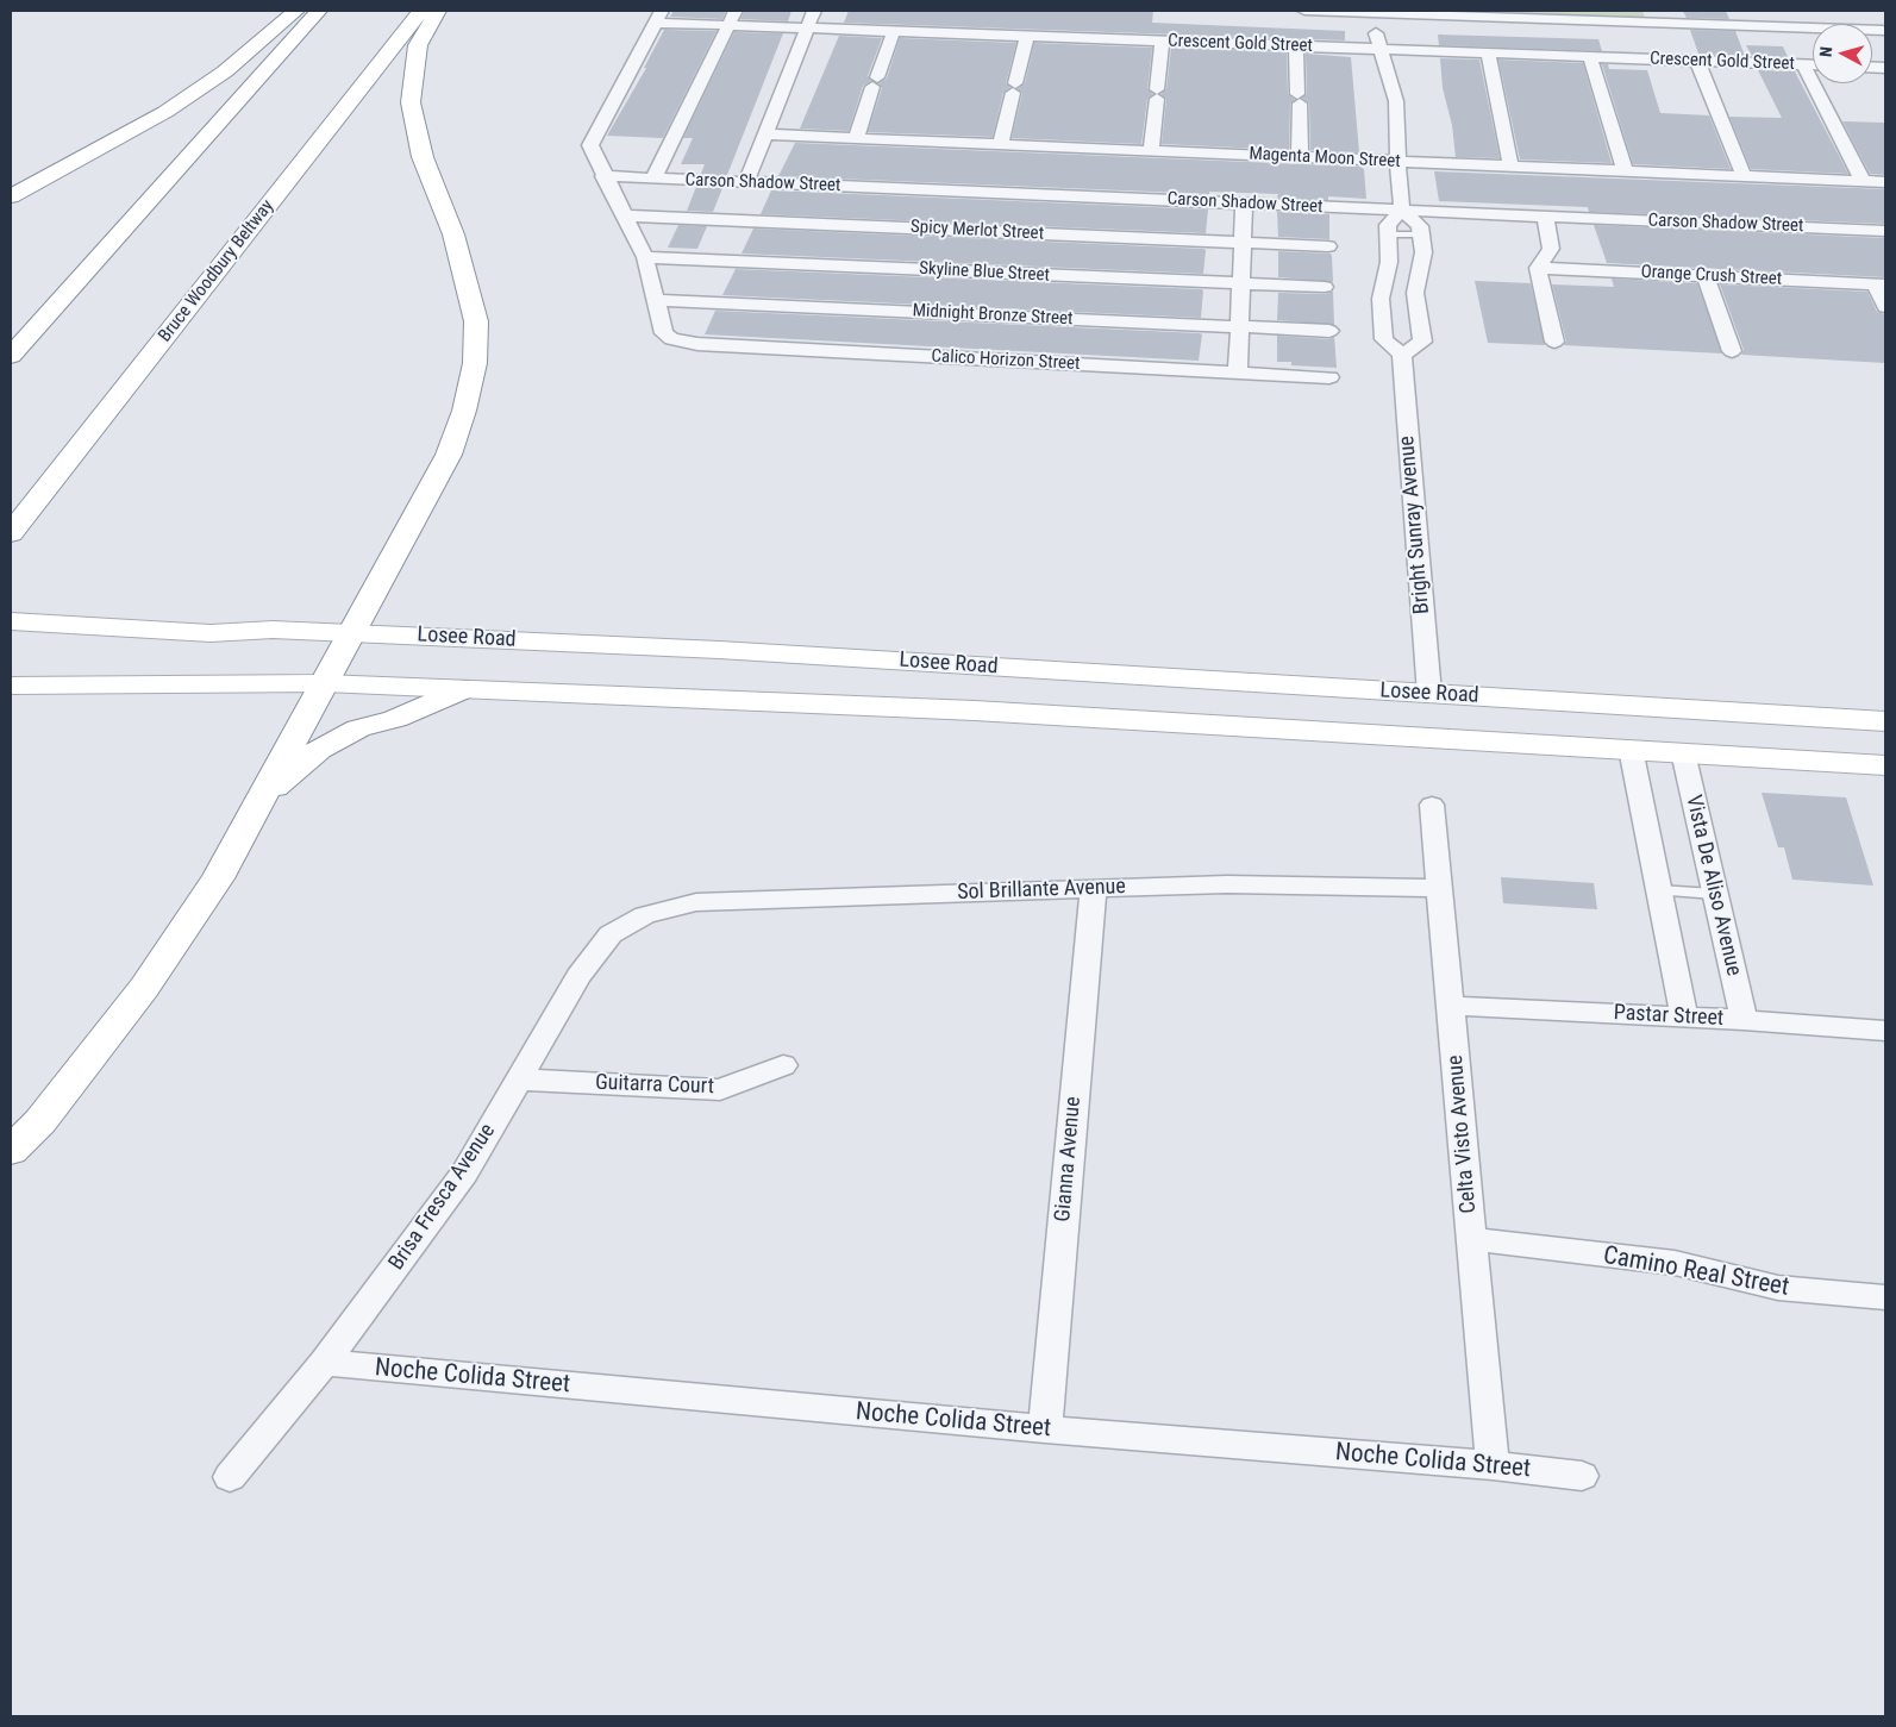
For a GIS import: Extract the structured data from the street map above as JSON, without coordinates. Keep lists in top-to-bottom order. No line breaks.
{"streets":{"main road":["Bruce Woodbury Beltway","Losee Road"],"street":["Crescent Gold Street","Magenta Moon Street","Carson Shadow Street","Spicy Merlot Street","Skyline Blue Street","Orange Crush Street","Midnight Bronze Street","Calico Horizon Street","Bright Sunray Avenue","Vista De Aliso Avenue","Sol Brillante Avenue","Pastar Street","Guitarra Court","Celta Visto Avenue","Gianna Avenue","Brisa Fresca Avenue","Camino Real Street","Noche Colida Street"]},"crossings":[["Midnight Bronze Street","Calico Horizon Street"],["Bright Sunray Avenue","Losee Road"],["Losee Road","Vista De Aliso Avenue"],["Vista De Aliso Avenue","Pastar Street"],["Sol Brillante Avenue","Celta Visto Avenue"],["Sol Brillante Avenue","Gianna Avenue"],["Sol Brillante Avenue","Brisa Fresca Avenue"],["Pastar Street","Celta Visto Avenue"],["Guitarra Court","Brisa Fresca Avenue"],["Celta Visto Avenue","Camino Real Street"],["Celta Visto Avenue","Noche Colida Street"],["Gianna Avenue","Noche Colida Street"],["Brisa Fresca Avenue","Noche Colida Street"]],"north":"left"}
